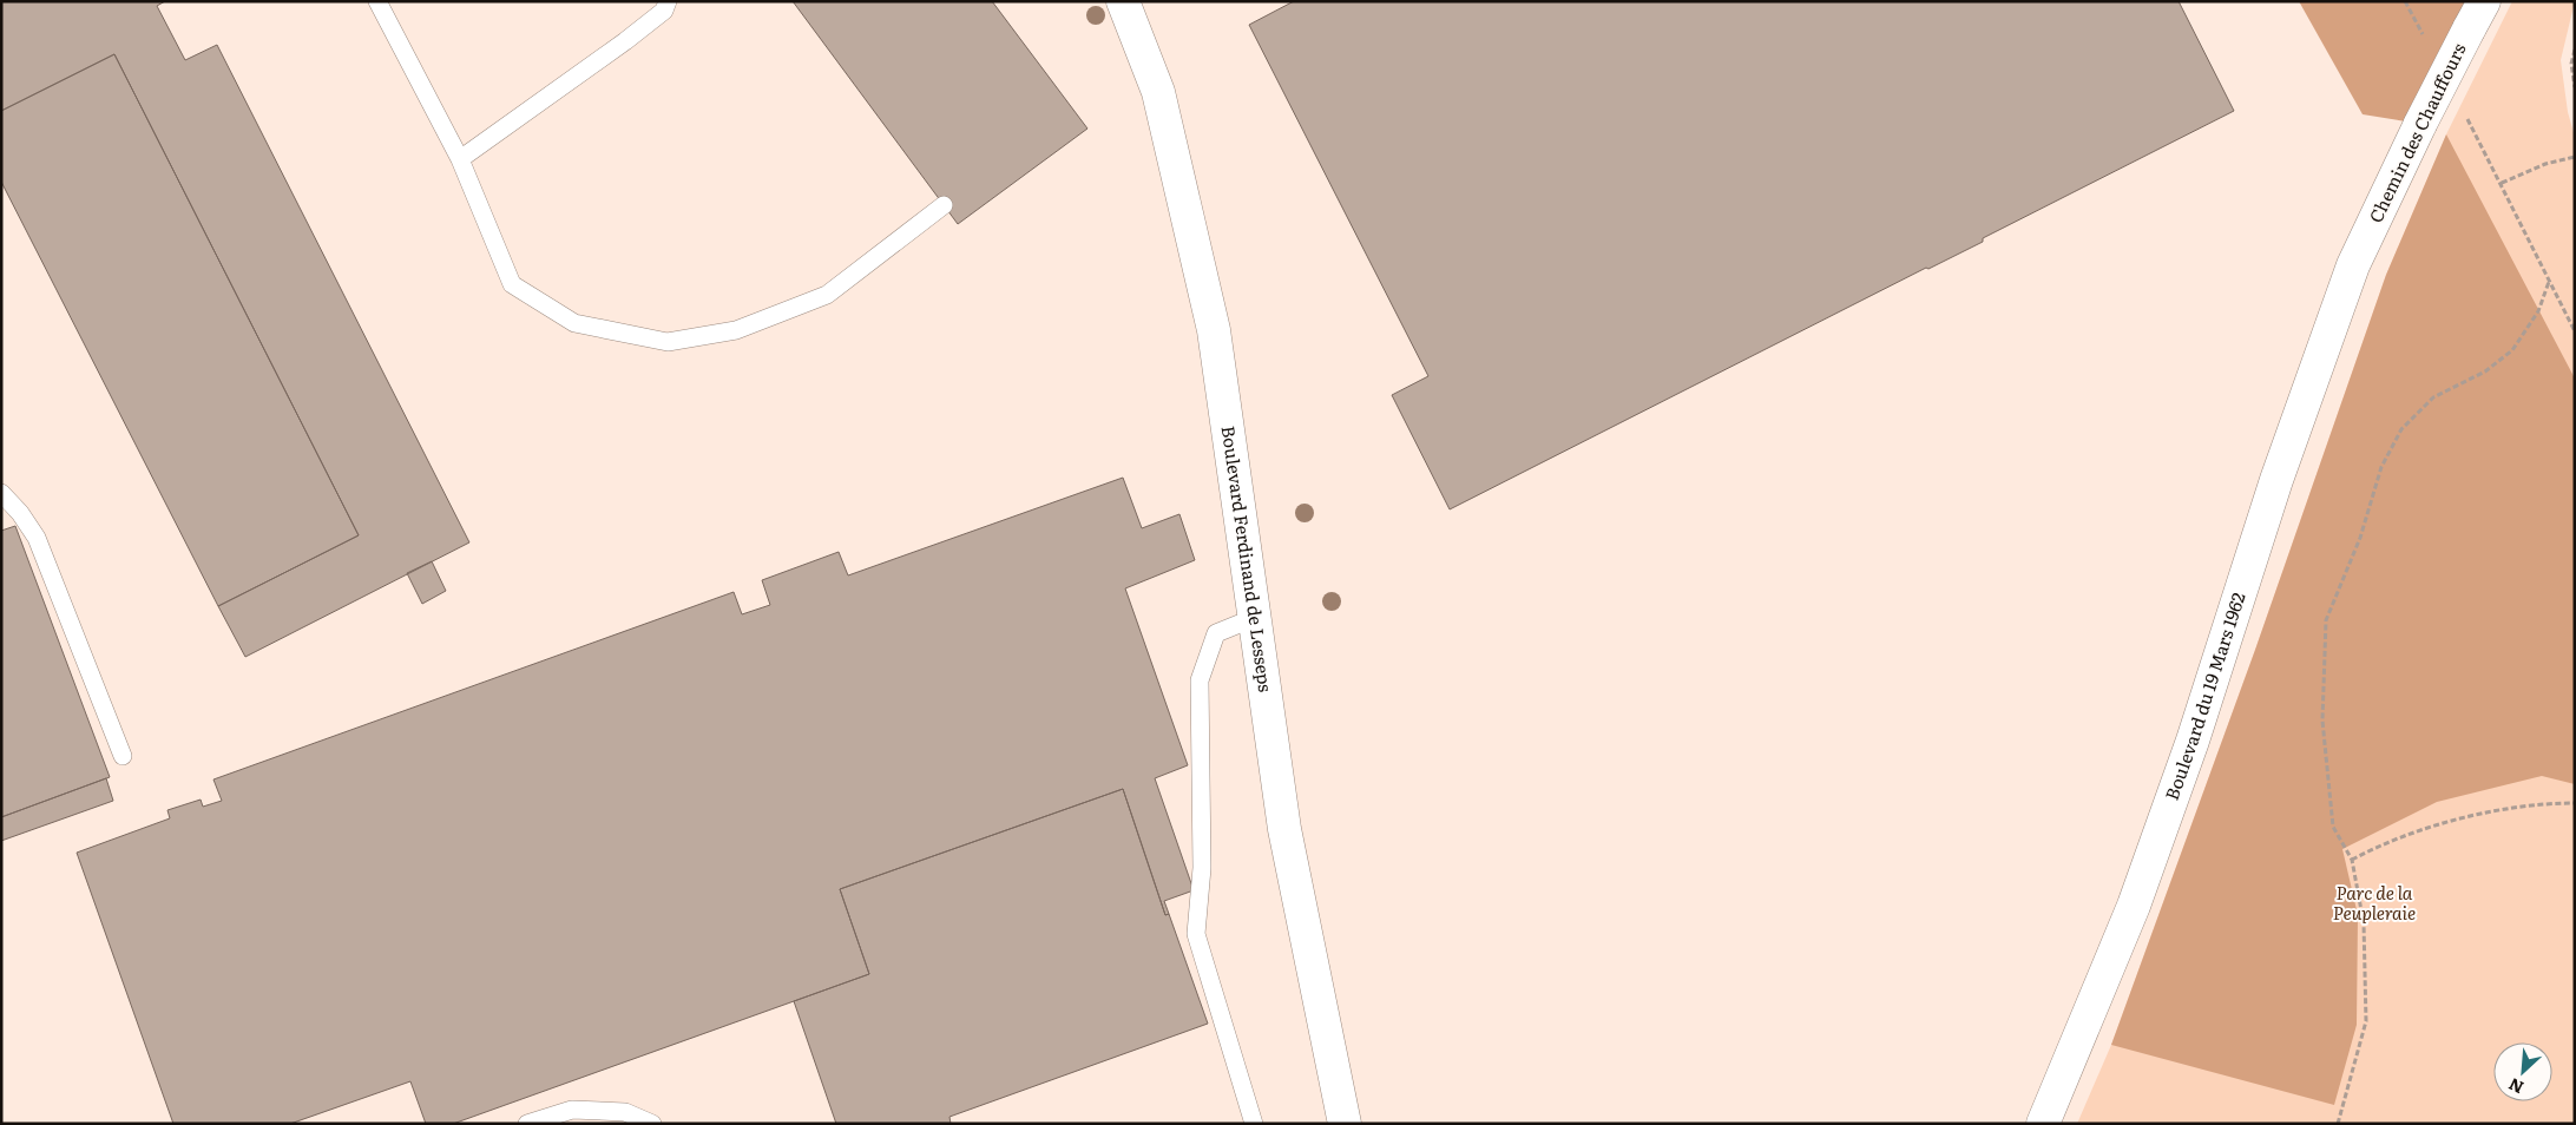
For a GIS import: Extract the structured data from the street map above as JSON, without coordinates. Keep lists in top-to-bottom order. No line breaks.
{"streets":{"street":["Chemin des Chauffours","Boulevard Ferdinand de Lesseps","Boulevard du 19 Mars 1962"]},"crossings":[["Chemin des Chauffours","Boulevard du 19 Mars 1962"]],"parks":["Parc de la Peupleraie"],"north":"bottom left"}
